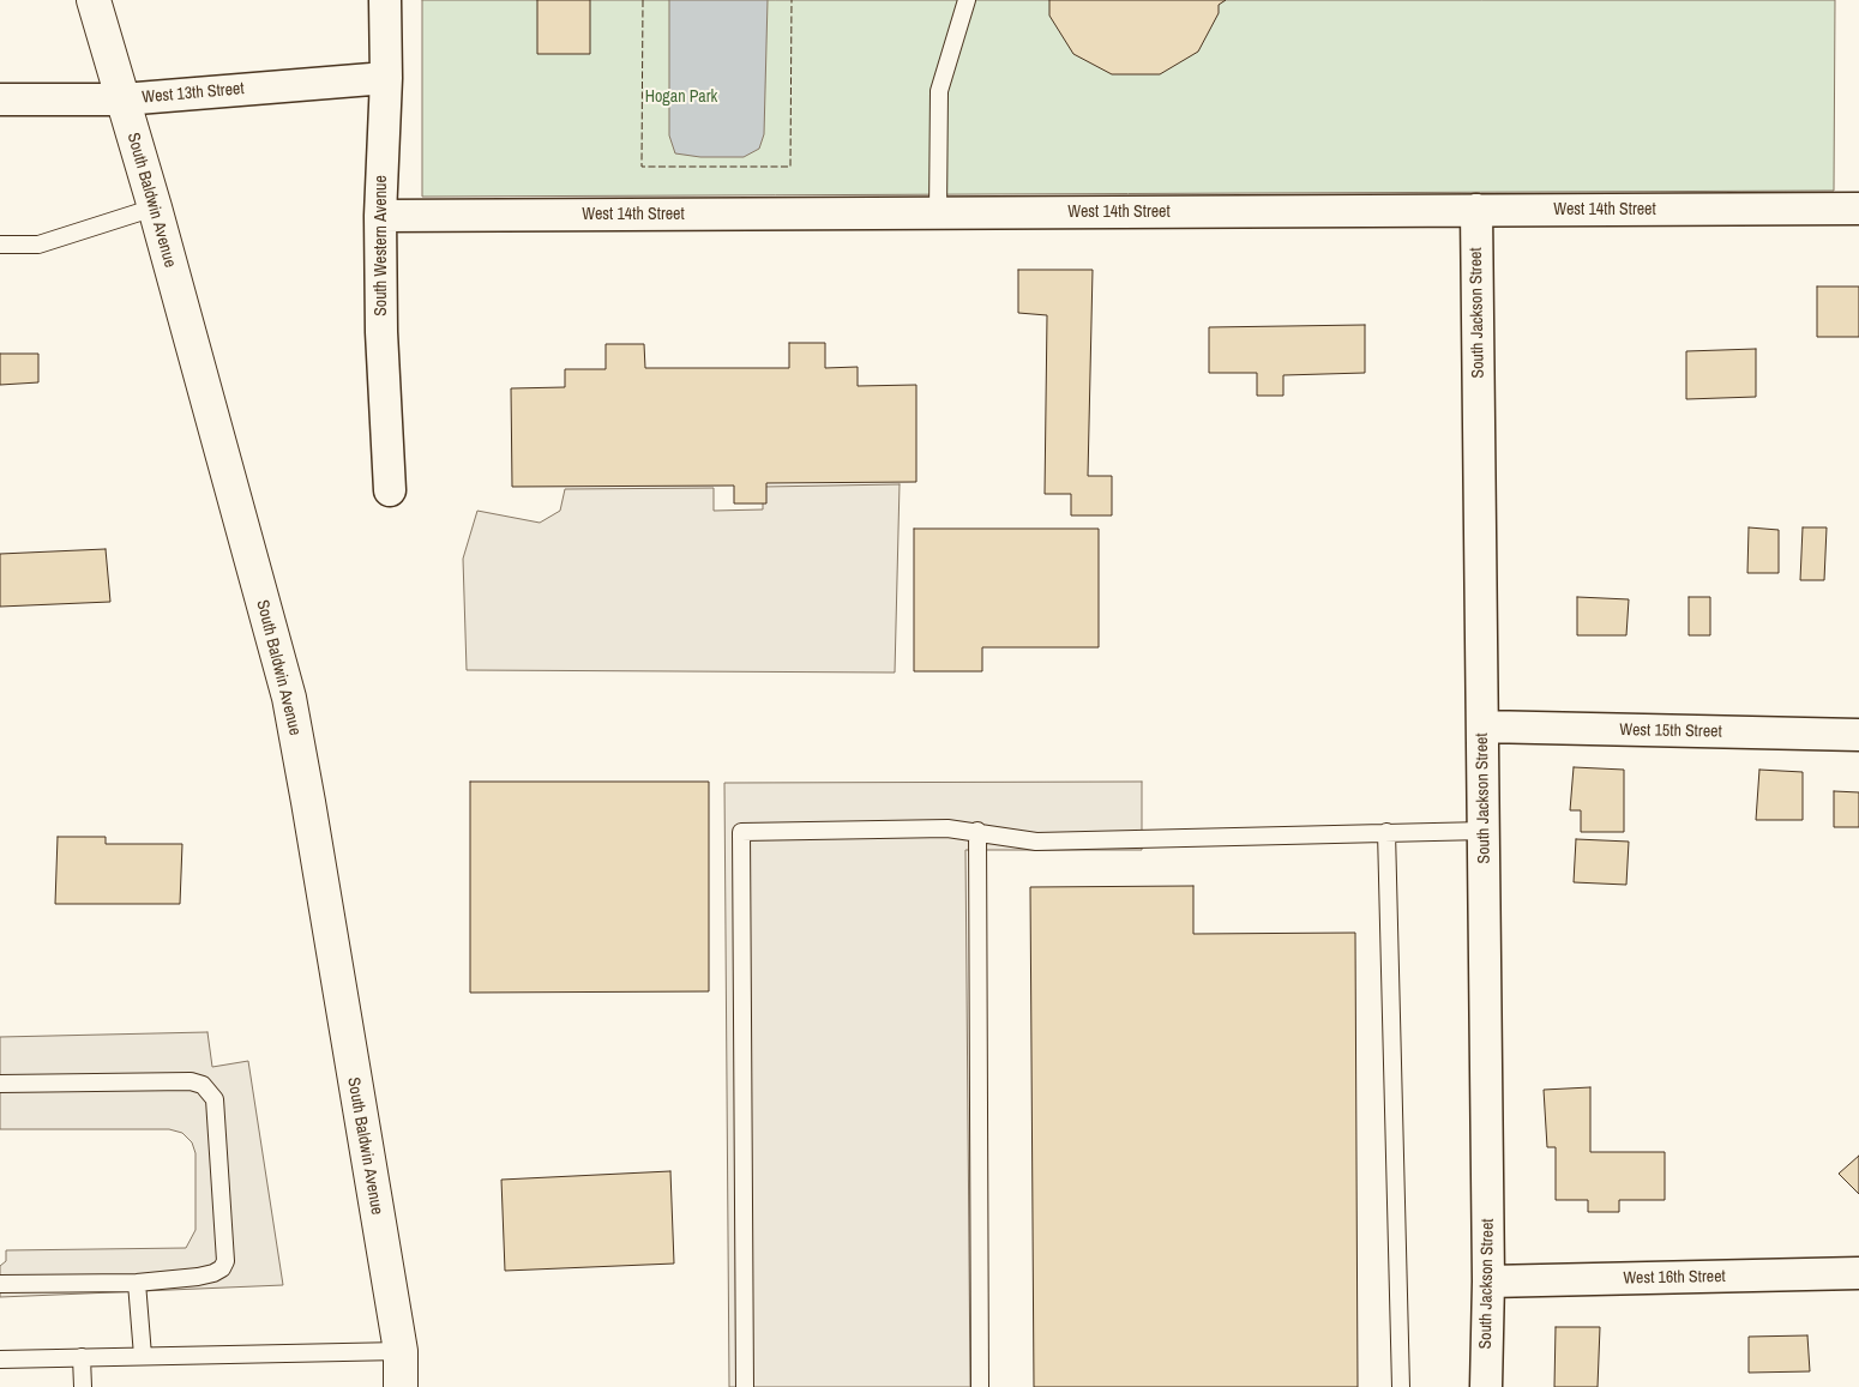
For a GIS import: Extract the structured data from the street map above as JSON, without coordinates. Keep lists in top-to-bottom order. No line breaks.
{"streets":{"highway":["South Baldwin Avenue"],"street":["West 13th Street","West 14th Street","South Western Avenue","South Jackson Street","West 15th Street","West 16th Street"]},"crossings":[["West 13th Street","South Baldwin Avenue"],["West 13th Street","South Western Avenue"],["West 14th Street","South Western Avenue"],["West 14th Street","South Jackson Street"],["South Jackson Street","West 15th Street"],["South Jackson Street","West 16th Street"]],"parks":["Hogan Park"]}
